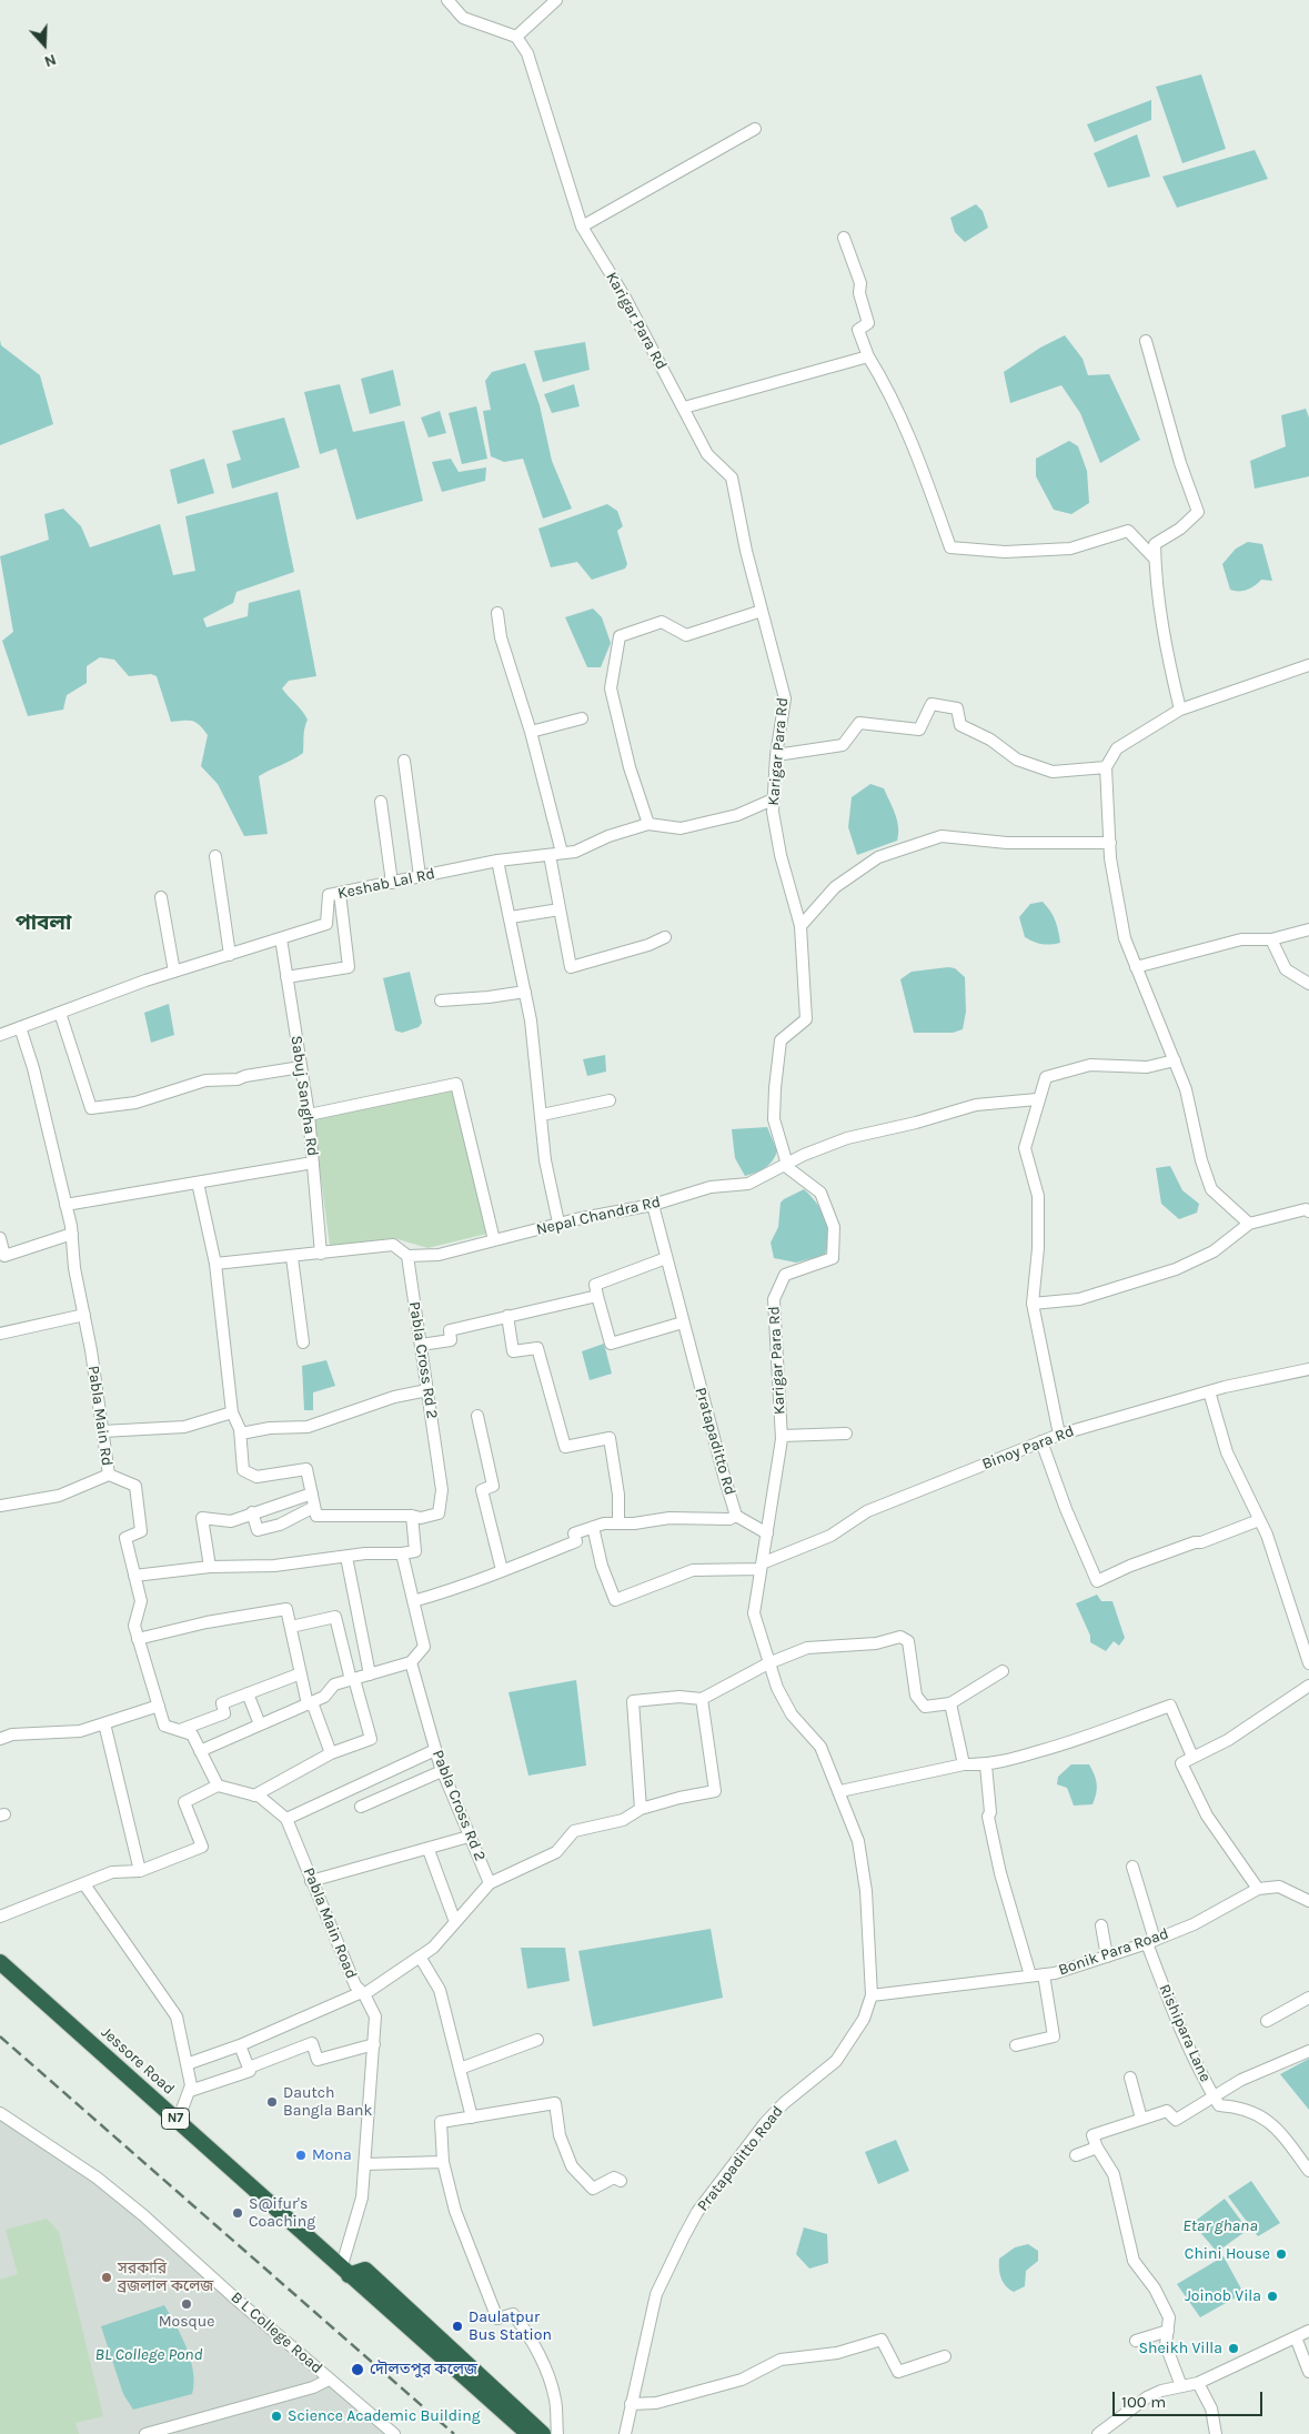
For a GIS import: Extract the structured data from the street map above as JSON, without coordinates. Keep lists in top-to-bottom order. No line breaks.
{"streets":{"highway":["Jessore Road","N7"],"street":["Karigar Para Rd","Keshab Lal Rd","Sabuj Sangha Rd","Nepal Chandra Rd","Pabla Cross Rd 2","Pabla Main Rd","Pratapaditto Rd","Binoy Para Rd","Pabla Main Road","Bonik Para Road","Rishipara Lane","Pratapaditto Road","B L College Road"]},"crossings":[["Karigar Para Rd","Keshab Lal Rd"],["Karigar Para Rd","Nepal Chandra Rd"],["Karigar Para Rd","Pratapaditto Rd"],["Keshab Lal Rd","Sabuj Sangha Rd"],["Keshab Lal Rd","Pabla Main Rd"],["Nepal Chandra Rd","Pabla Cross Rd 2"],["Nepal Chandra Rd","Pratapaditto Rd"],["Pabla Main Rd","Pabla Main Road"],["Pabla Main Road","Jessore Road"],["Bonik Para Road","Rishipara Lane"],["Bonik Para Road","Pratapaditto Road"]],"districts":["পাবলা"],"water":["Etar ghana","BL College Pond"],"places":["Dautch Bangla Bank","Mona","S@ifur's Coaching","Chini House","সরকারি ব্রজলাল কলেজ","Joinob Vila","Mosque","Daulatpur Bus Station","Sheikh Villa","দৌলতপুর কলেজ","Science Academic Building"],"scale_bar":"100 m","north":"bottom"}
